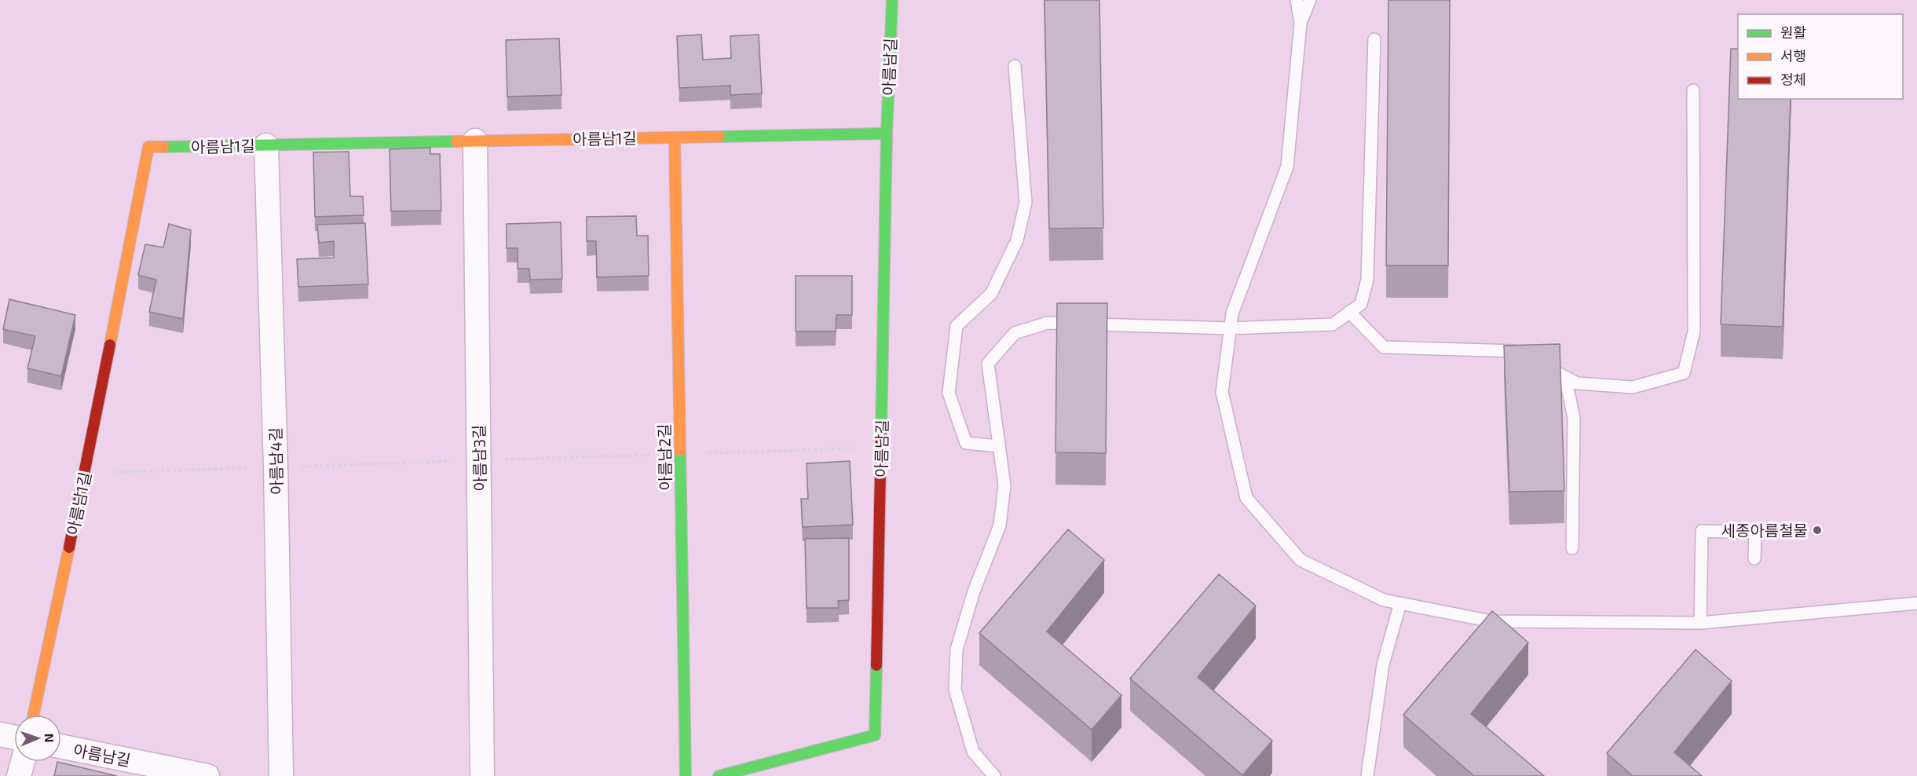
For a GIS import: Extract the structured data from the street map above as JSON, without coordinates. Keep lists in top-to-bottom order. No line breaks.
{"streets":{"street":["아름남길","아름남1길","아름남2길","아름남3길","아름남4길"]},"crossings":[["아름남길","아름남1길"],["아름남1길","아름남2길"],["아름남1길","아름남3길"],["아름남1길","아름남4길"]],"places":["세종아름철물"],"legend":["원활","서행","정체"],"north":"right"}
